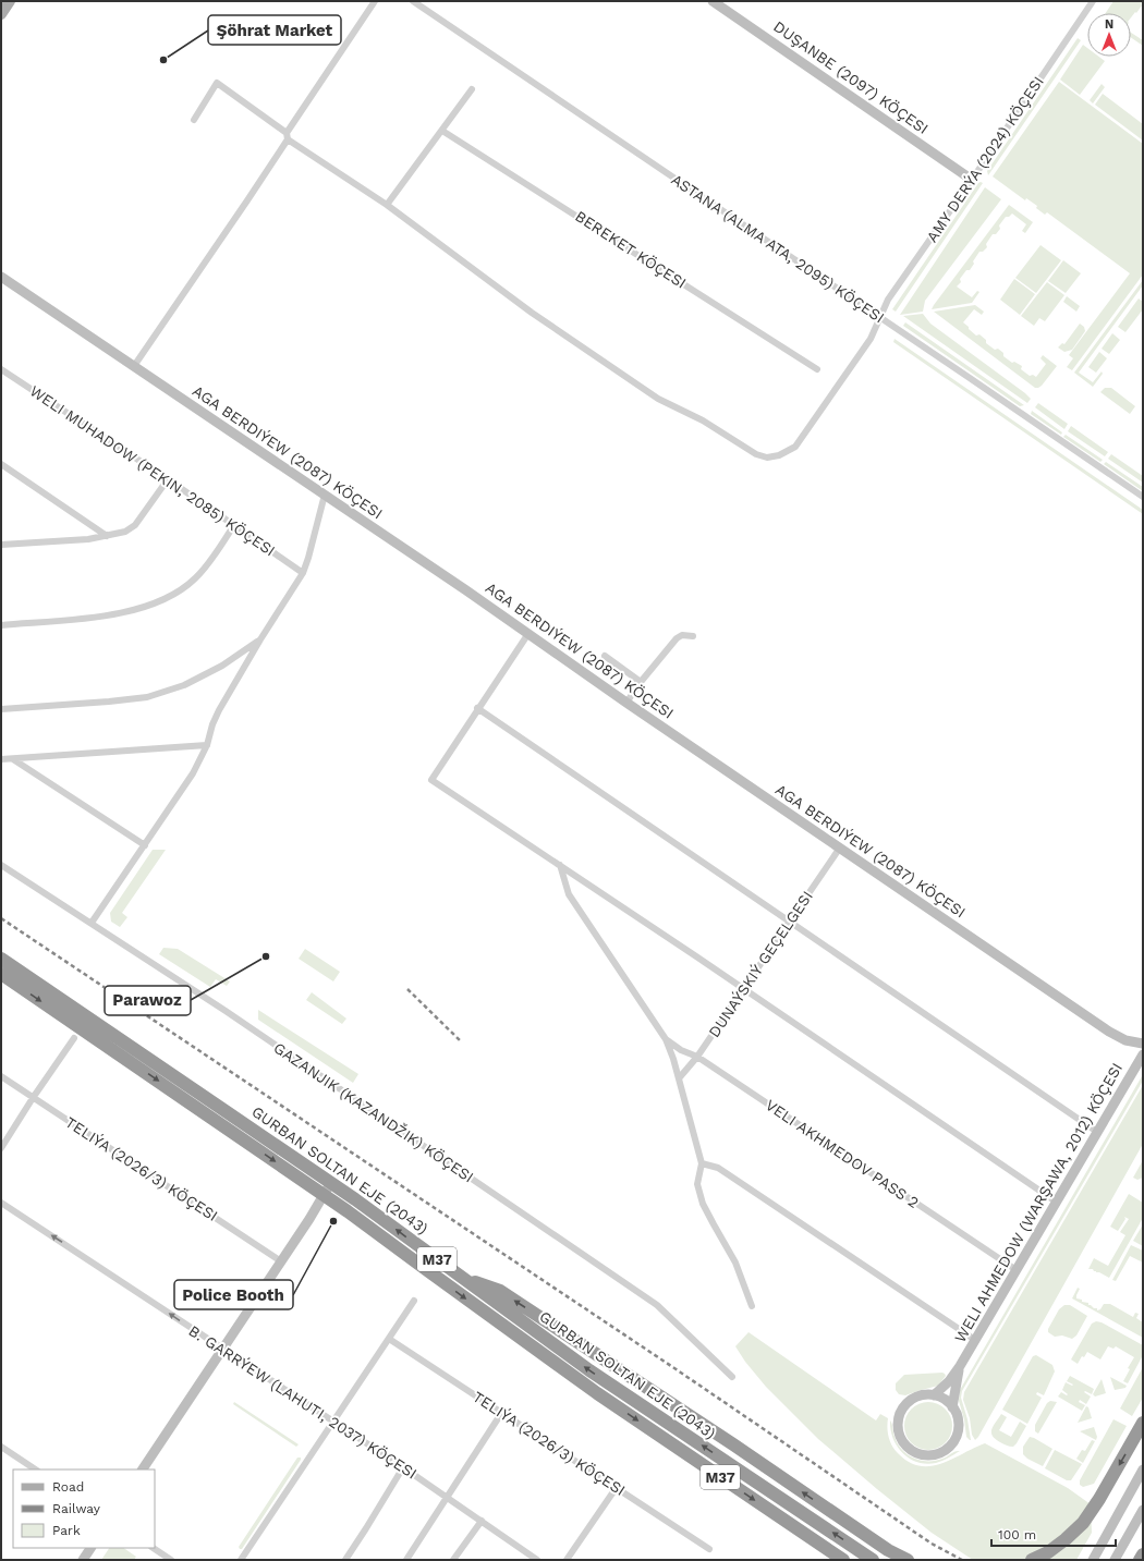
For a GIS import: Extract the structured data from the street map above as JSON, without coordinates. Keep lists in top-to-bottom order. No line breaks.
{"streets":{"highway":["GURBAN SOLTAN EJE (2043)","M37"],"street":["DUŞANBE (2097) KÖÇESI","AMY DERÝA (2024) KÖÇESI","ASTANA (ALMA ATA, 2095) KÖÇESI","BEREKET KÖÇESI","AGA BERDIÝEW (2087) KÖÇESI","WELI MUHADOW (PEKIN, 2085) KÖÇESI","DUNAÝSKIÝ GEÇELGESI","GAZANJIK (KAZANDŽIK) KÖÇESI","VELI AKHMEDOV PASS 2","TELIÝA (2026/3) KÖÇESI","WELI AHMEDOW (WARŞAWA, 2012) KÖÇESI","B. GARRÝEW (LAHUTI, 2037) KÖÇESI"]},"crossings":[["DUŞANBE (2097) KÖÇESI","AMY DERÝA (2024) KÖÇESI"],["AMY DERÝA (2024) KÖÇESI","ASTANA (ALMA ATA, 2095) KÖÇESI"],["AGA BERDIÝEW (2087) KÖÇESI","DUNAÝSKIÝ GEÇELGESI"],["DUNAÝSKIÝ GEÇELGESI","VELI AKHMEDOV PASS 2"],["VELI AKHMEDOV PASS 2","WELI AHMEDOW (WARŞAWA, 2012) KÖÇESI"]],"one_way":["B. GARRÝEW (LAHUTI, 2037) KÖÇESI"],"places":["Şöhrat Market","Parawoz","Police Booth"],"legend":["Road","Railway","Park"],"scale_bar":"100 m","north":"top"}
